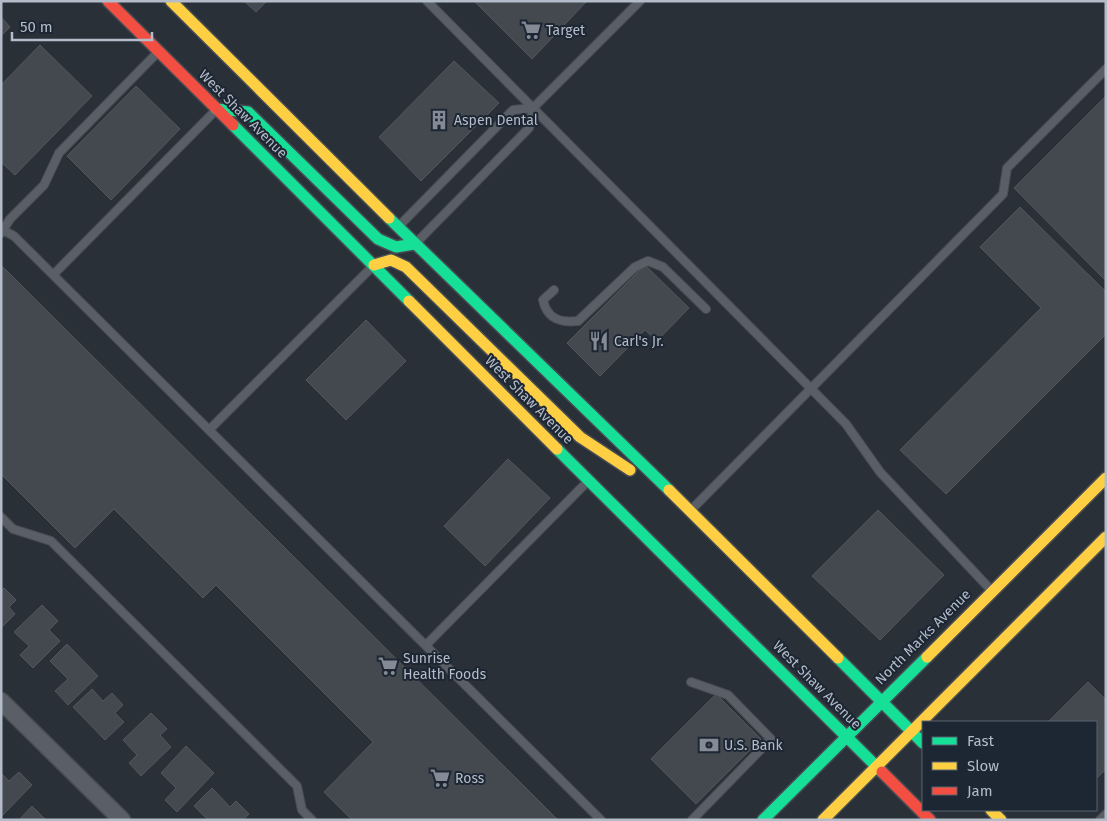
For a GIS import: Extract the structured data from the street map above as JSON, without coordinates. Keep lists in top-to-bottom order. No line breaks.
{"streets":{"main road":["West Shaw Avenue","North Marks Avenue"]},"crossings":[["West Shaw Avenue","North Marks Avenue"]],"places":{"supermarket":["Target","Sunrise Health Foods","Ross"],"building":["Aspen Dental"],"restaurant":["Carl's Jr."],"bank":["U.S. Bank"]},"legend":["Fast","Slow","Jam"],"scale_bar":"50 m"}
